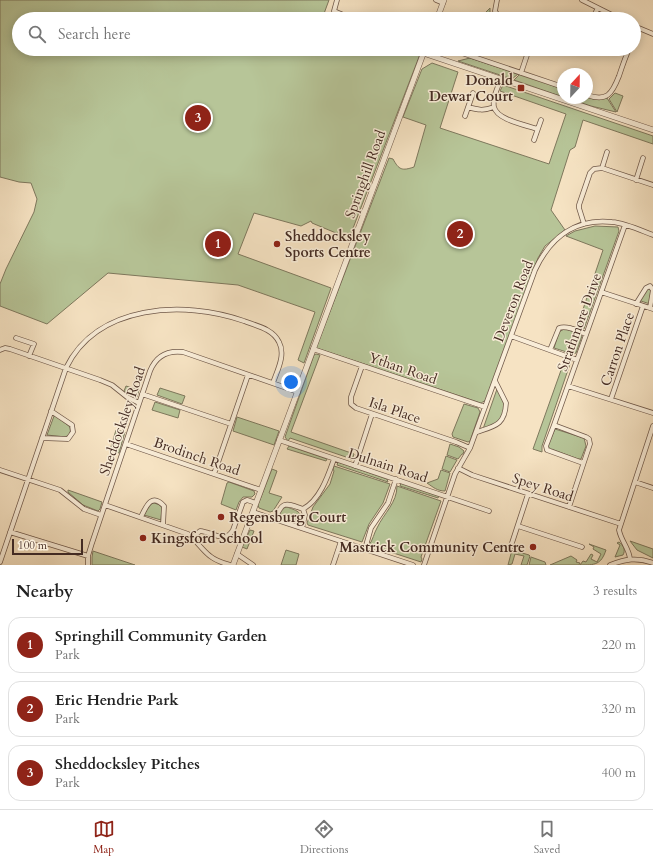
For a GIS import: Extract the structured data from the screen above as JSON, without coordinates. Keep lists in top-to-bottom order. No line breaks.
{"streets":{"street":["Springhill Road","Deveron Road","Strathmore Drive","Carron Place","Ythan Road","Isla Place","Sheddocksley Road","Brodinch Road","Dulnain Road","Spey Road"]},"crossings":[["Springhill Road","Ythan Road"],["Springhill Road","Sheddocksley Road"],["Springhill Road","Brodinch Road"],["Springhill Road","Dulnain Road"],["Deveron Road","Strathmore Drive"],["Deveron Road","Ythan Road"],["Deveron Road","Isla Place"],["Deveron Road","Dulnain Road"],["Deveron Road","Spey Road"],["Ythan Road","Isla Place"],["Sheddocksley Road","Brodinch Road"]],"places":{"transit":["Donald Dewar Court"],"other":["Sheddocksley Sports Centre","Regensburg Court","Kingsford School","Mastrick Community Centre"]},"scale_bar":"100 m","north":"top","page":{"search":"Search here","pins":["3","2","1"],"scale":"100 m","heading":["Nearby","3 results"],"list":[{"mark":"1","name":"Springhill Community Garden","note":"Park","value":"220 m"},{"mark":"2","name":"Eric Hendrie Park","note":"Park","value":"320 m"},{"mark":"3","name":"Sheddocksley Pitches","note":"Park","value":"400 m"}],"nav":["Map","Directions","Saved"]}}
